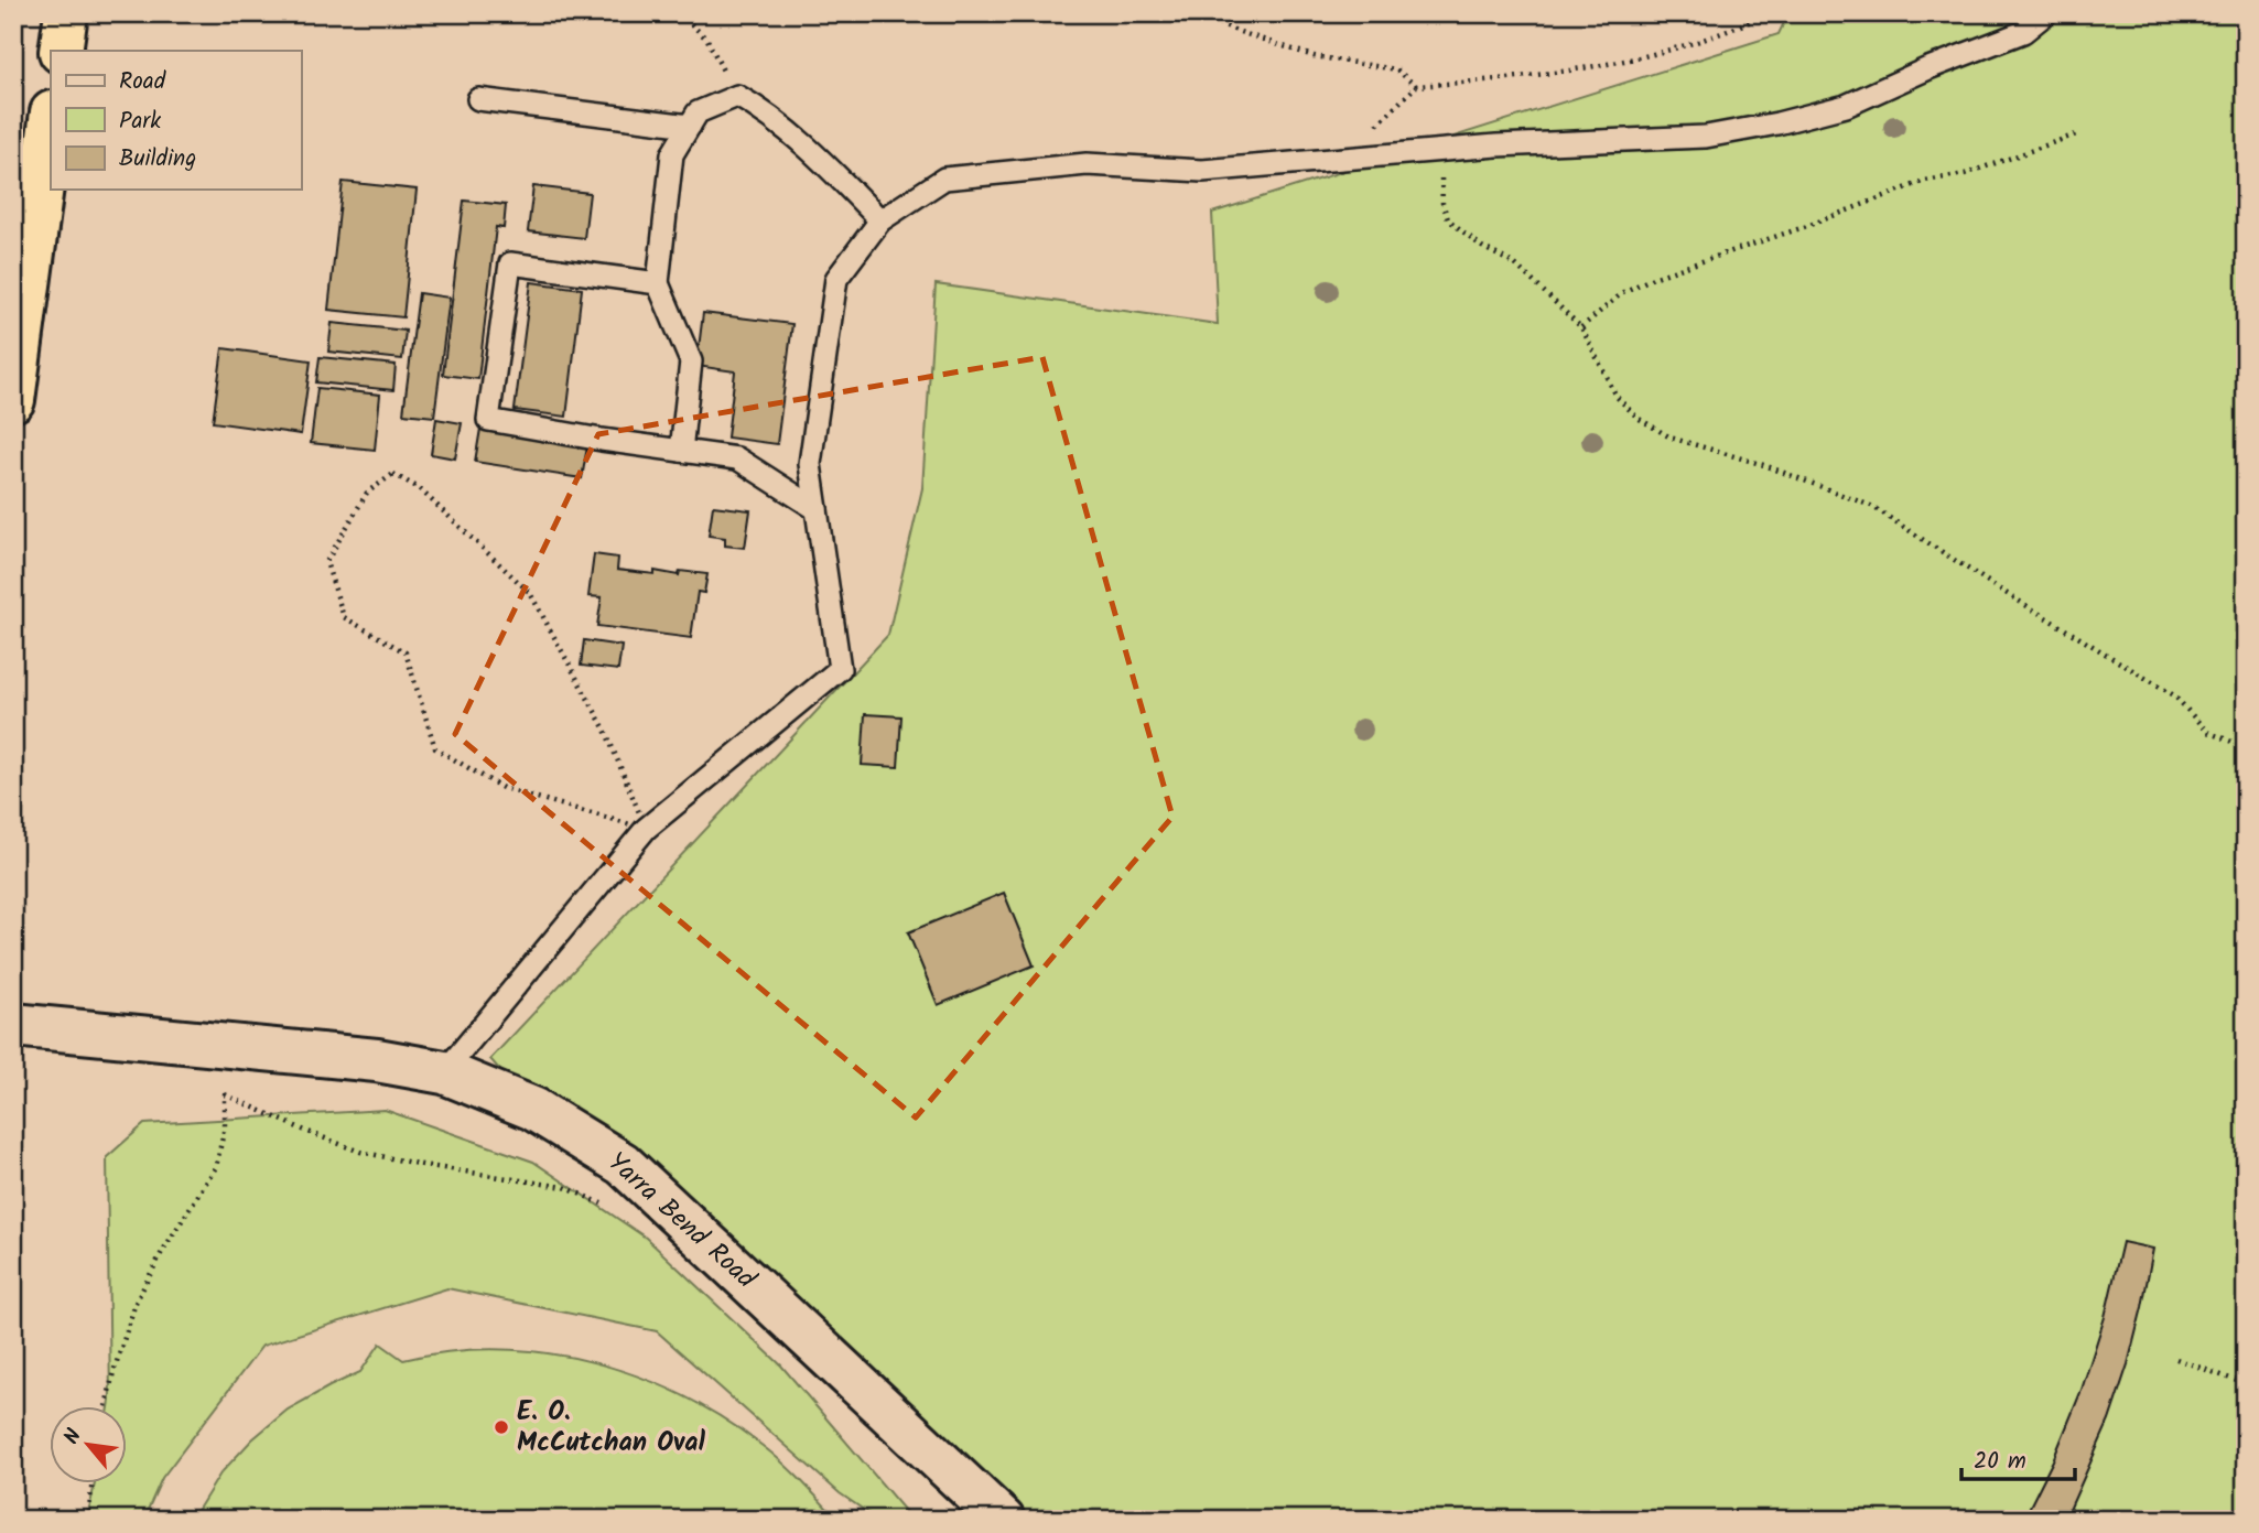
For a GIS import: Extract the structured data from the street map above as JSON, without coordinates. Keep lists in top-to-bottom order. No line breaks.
{"streets":{"street":["Yarra Bend Road"]},"places":["E. O. McCutchan Oval"],"legend":["Road","Park","Building"],"scale_bar":"20 m","north":"top left"}
